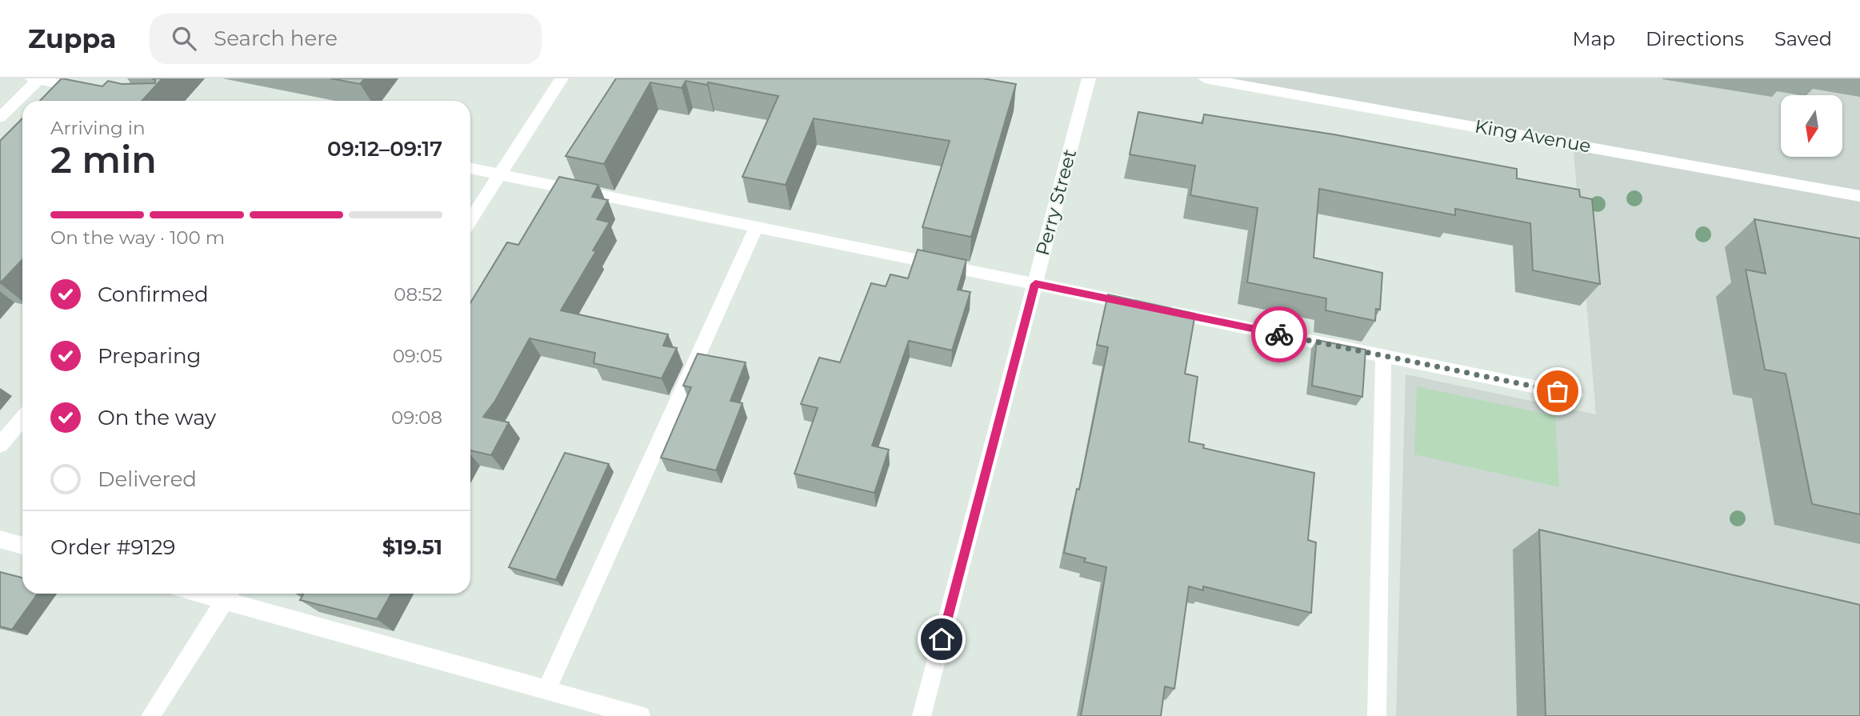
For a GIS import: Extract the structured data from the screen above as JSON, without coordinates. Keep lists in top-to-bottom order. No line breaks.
{"streets":{"street":["King Avenue","Perry Street"]},"north":"bottom","page":{"header":"Zuppa","search":"Search here","nav":["Map","Directions","Saved"],"heading":["2 min","Arriving in","09:12–09:17"],"panel":["Order #9129","$19.51"],"bar":"On the way · 100 m","list":[["Confirmed","08:52"],["Preparing","09:05"],["On the way","09:08"],"Delivered"]}}
